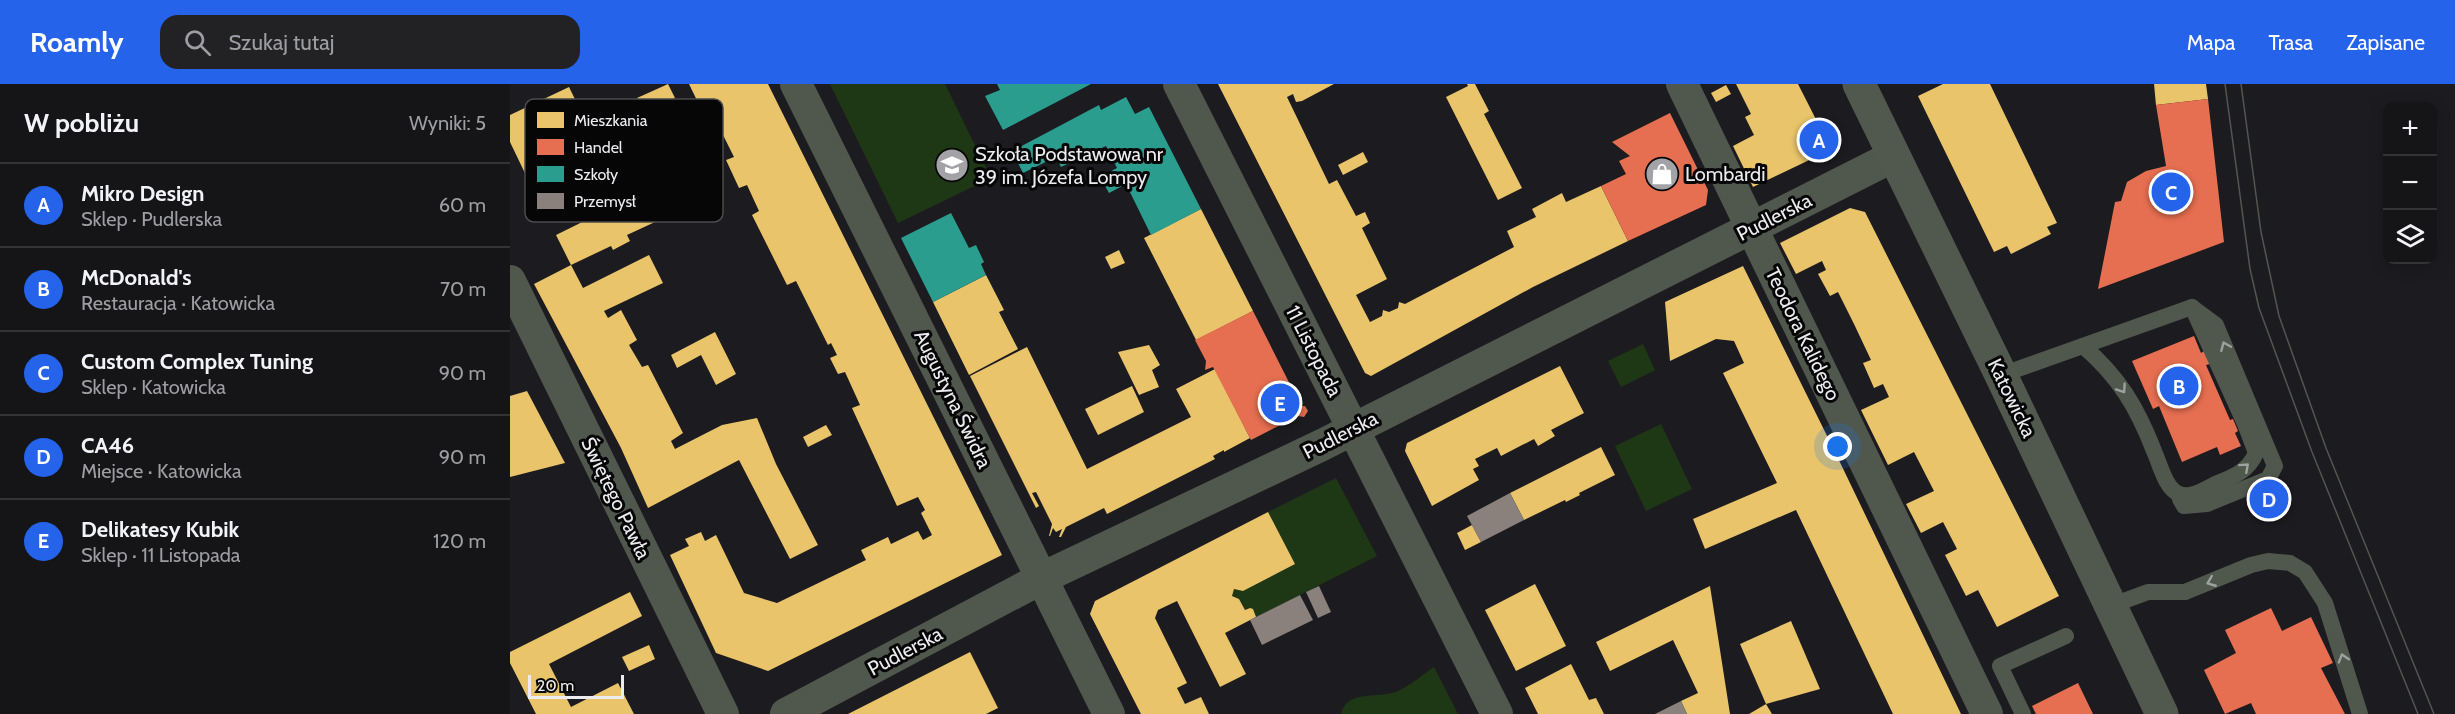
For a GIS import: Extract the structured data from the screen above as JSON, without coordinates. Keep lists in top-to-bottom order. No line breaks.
{"streets":{"main road":["Katowicka"],"street":["Pudlerska","Teodora Kalidego","11 Listopada","Augustyna Świdra","Świętego Pawła"]},"crossings":[["Pudlerska","Teodora Kalidego"],["Pudlerska","11 Listopada"],["Pudlerska","Katowicka"],["Pudlerska","Augustyna Świdra"]],"places":{"school or university":["Szkoła Podstawowa nr 39 im. Józefa Lompy"],"shop":["Lombardi"]},"legend":["Mieszkania","Handel","Szkoły","Przemysł"],"scale_bar":"20 m","page":{"header":"Roamly","search":"Szukaj tutaj","nav":["Mapa","Trasa","Zapisane"],"heading":["W pobliżu","Wyniki: 5"],"map_buttons":["+","−"],"pins":["A","C","B","E","D"],"list":[{"mark":"A","name":"Mikro Design","note":"Sklep · Pudlerska","value":"60 m"},{"mark":"B","name":"McDonald's","note":"Restauracja · Katowicka","value":"70 m"},{"mark":"C","name":"Custom Complex Tuning","note":"Sklep · Katowicka","value":"90 m"},{"mark":"D","name":"CA46","note":"Miejsce · Katowicka","value":"90 m"},{"mark":"E","name":"Delikatesy Kubik","note":"Sklep · 11 Listopada","value":"120 m"}],"scale":"20 m"}}
